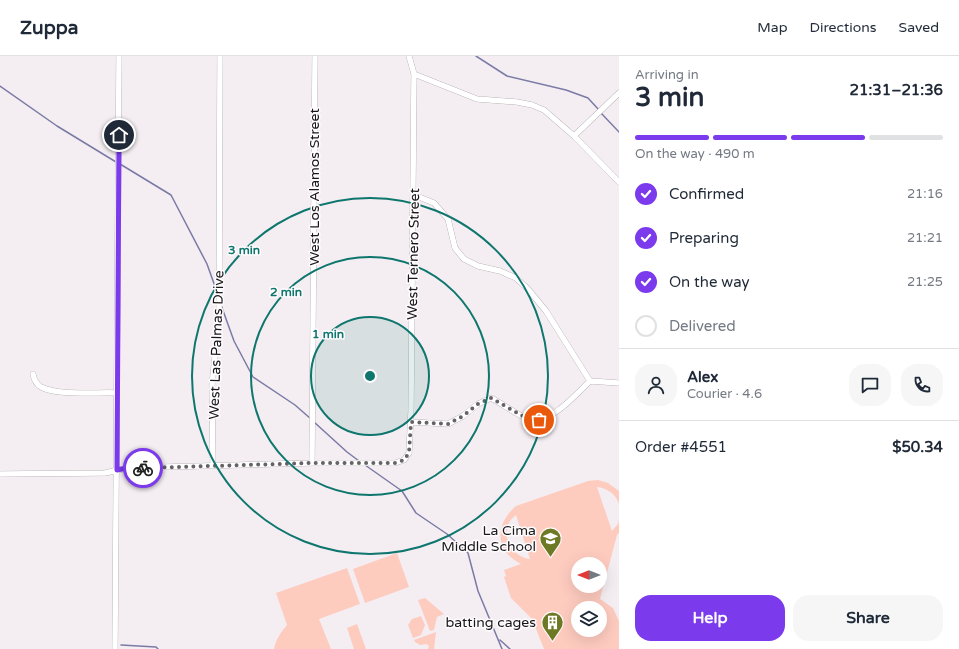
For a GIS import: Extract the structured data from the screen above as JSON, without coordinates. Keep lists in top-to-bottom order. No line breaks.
{"streets":{"street":["West Los Alamos Street","West Ternero Street","West Las Palmas Drive"]},"crossings":[["West Los Alamos Street","West Ternero Street"]],"places":{"school or university":["La Cima Middle School"],"building":["batting cages"]},"north":"left","page":{"header":"Zuppa","nav":["Map","Directions","Saved"],"heading":["3 min","Arriving in","21:31–21:36"],"panel":["Alex","Courier · 4.6","Order #4551","$50.34"],"bar":"On the way · 490 m","list":[["Confirmed","21:16"],["Preparing","21:21"],["On the way","21:25"],"Delivered"],"buttons":["Help","Share"]},"rings":["3 min","2 min","1 min"]}
